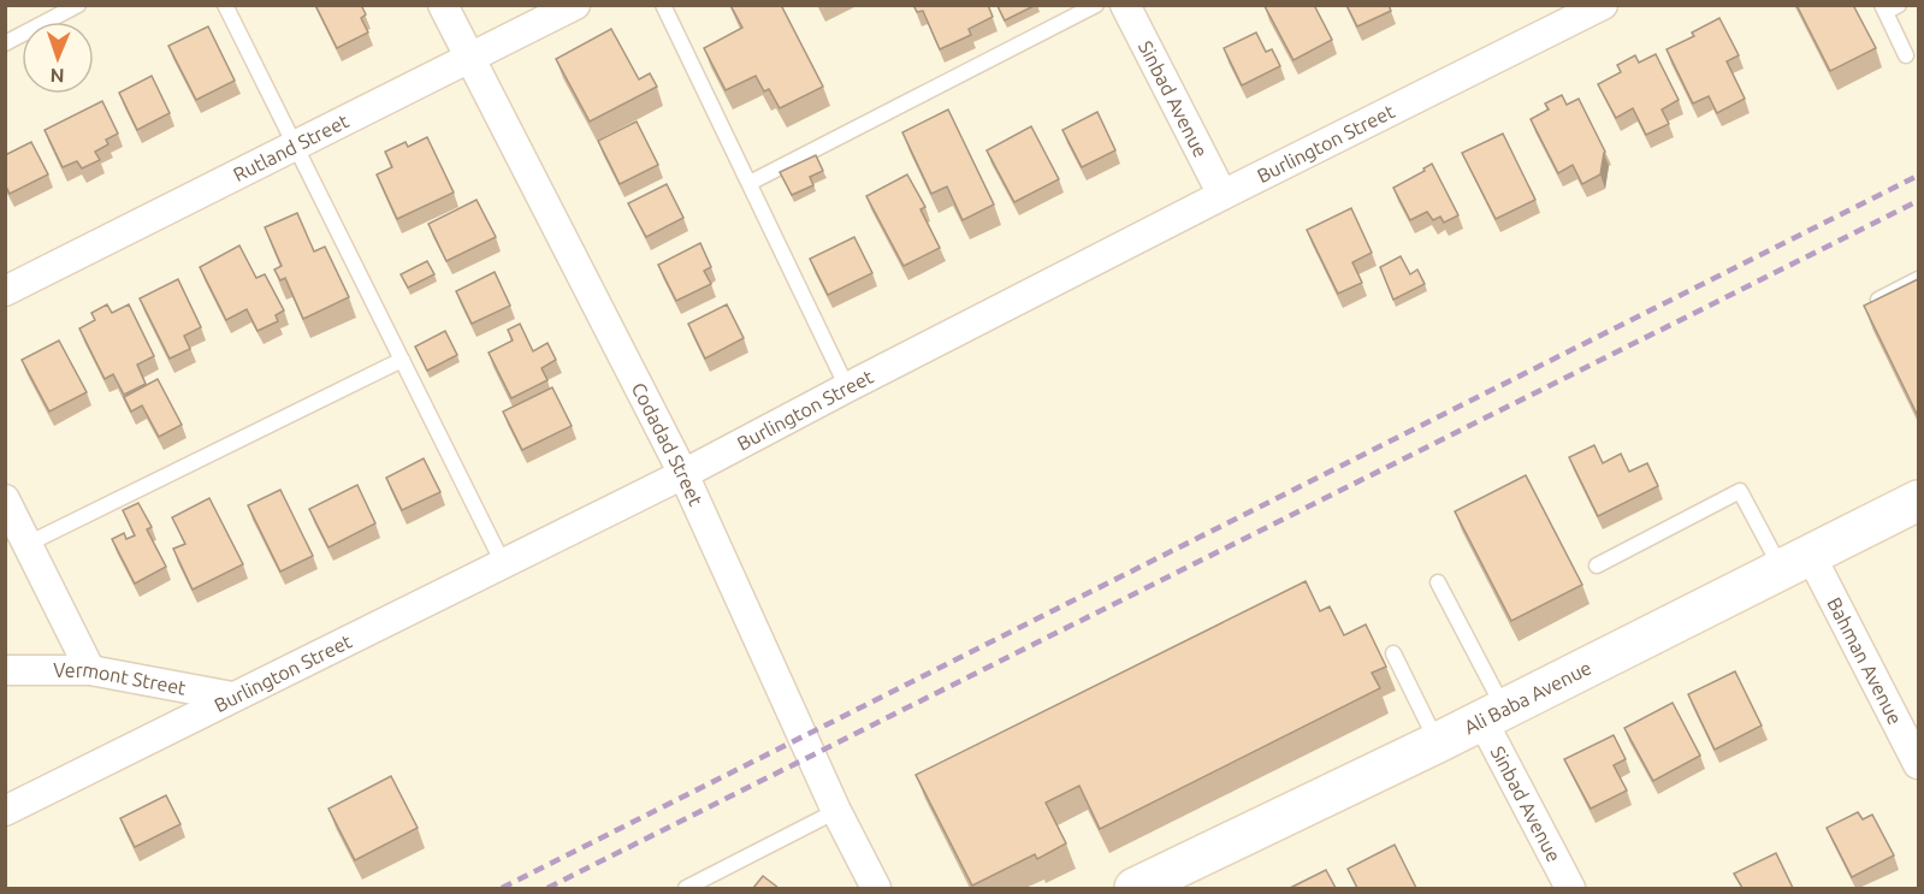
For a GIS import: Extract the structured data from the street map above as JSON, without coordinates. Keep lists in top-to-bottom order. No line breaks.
{"streets":{"street":["Sinbad Avenue","Burlington Street","Rutland Street","Codadad Street","Bahman Avenue","Vermont Street","Ali Baba Avenue"]},"crossings":[["Sinbad Avenue","Burlington Street"],["Sinbad Avenue","Ali Baba Avenue"],["Burlington Street","Codadad Street"],["Burlington Street","Vermont Street"],["Rutland Street","Codadad Street"],["Bahman Avenue","Ali Baba Avenue"]],"north":"bottom"}
